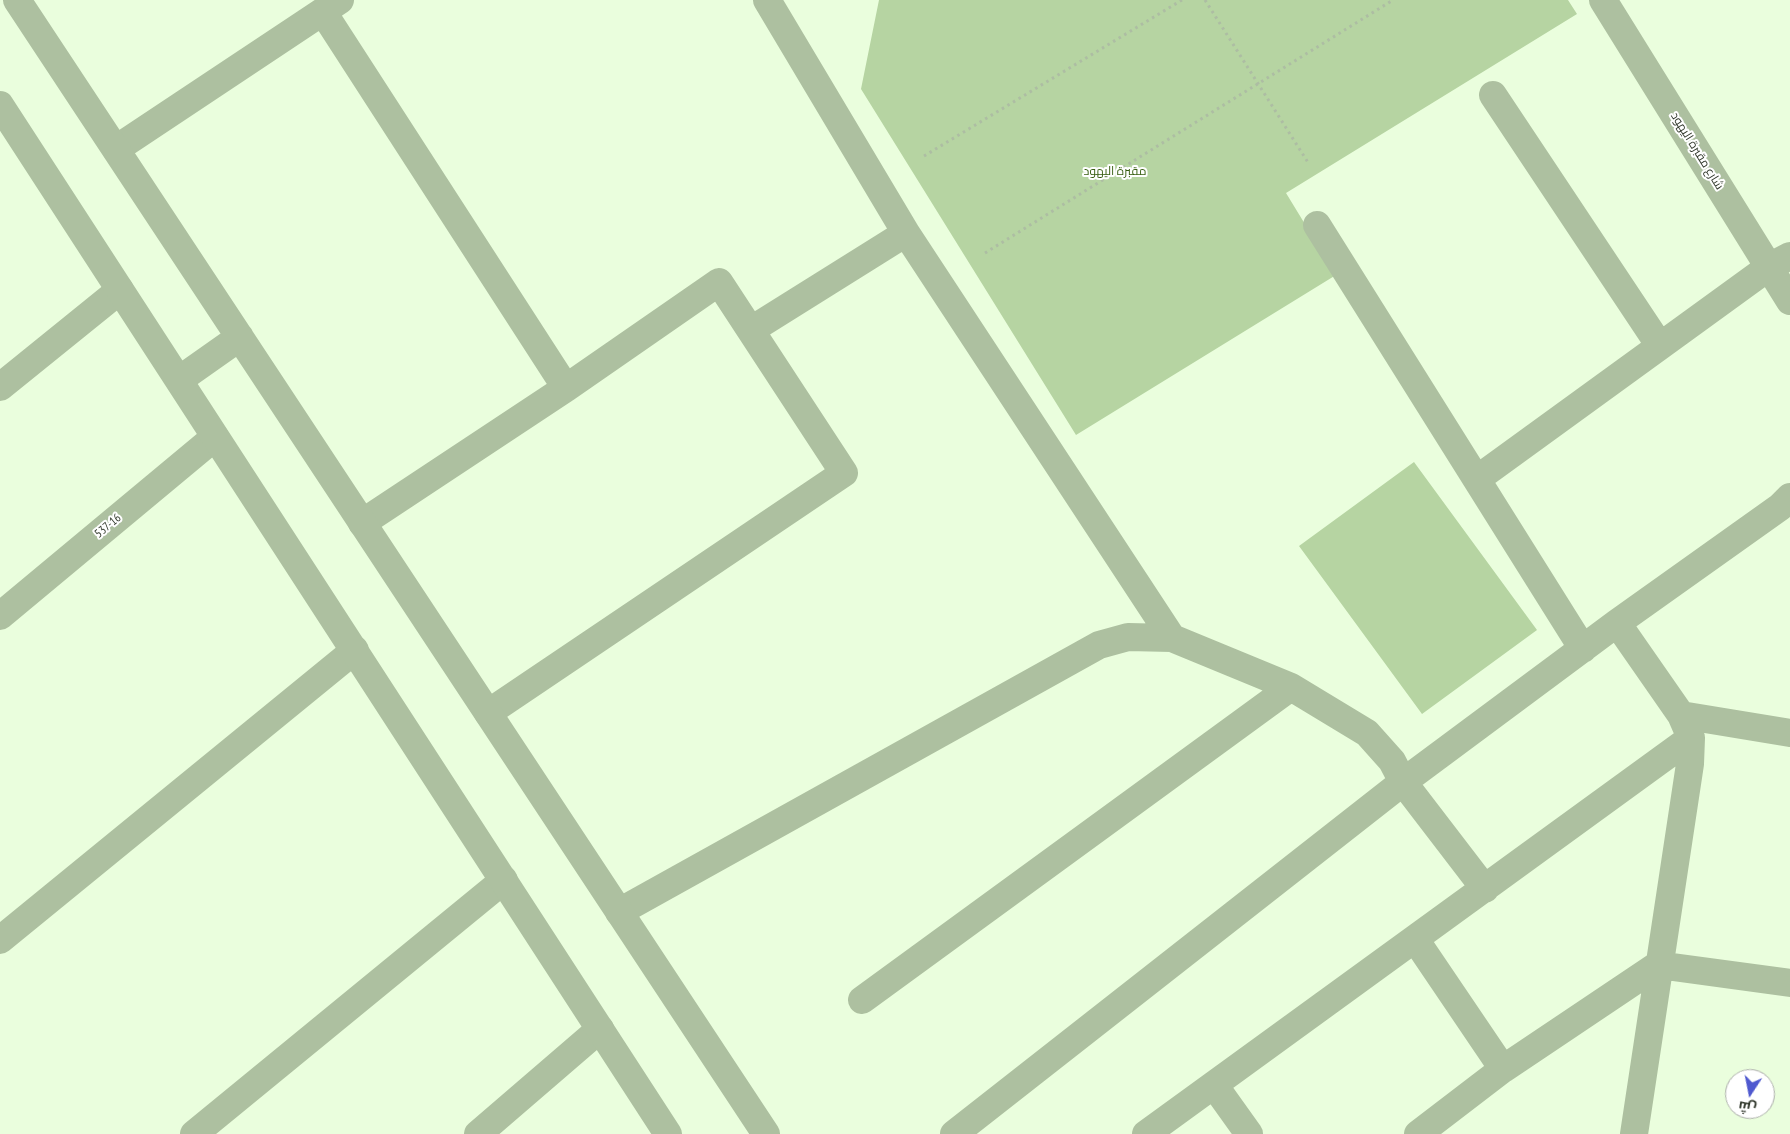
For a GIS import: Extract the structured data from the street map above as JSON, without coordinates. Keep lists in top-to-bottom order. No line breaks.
{"streets":{"street":["شارع مقبرة اليهود","537-16"]},"parks":["مقبرة اليهود"],"north":"bottom"}
